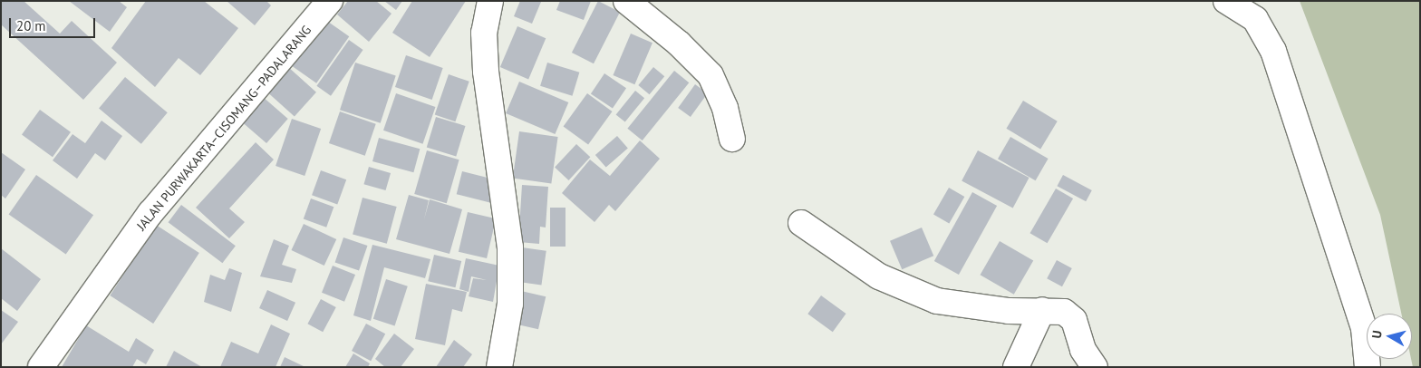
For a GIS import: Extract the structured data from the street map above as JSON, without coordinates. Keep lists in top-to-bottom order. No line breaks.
{"streets":{"main road":["JALAN PURWAKARTA–CISOMANG–PADALARANG"]},"scale_bar":"20 m","north":"left"}
